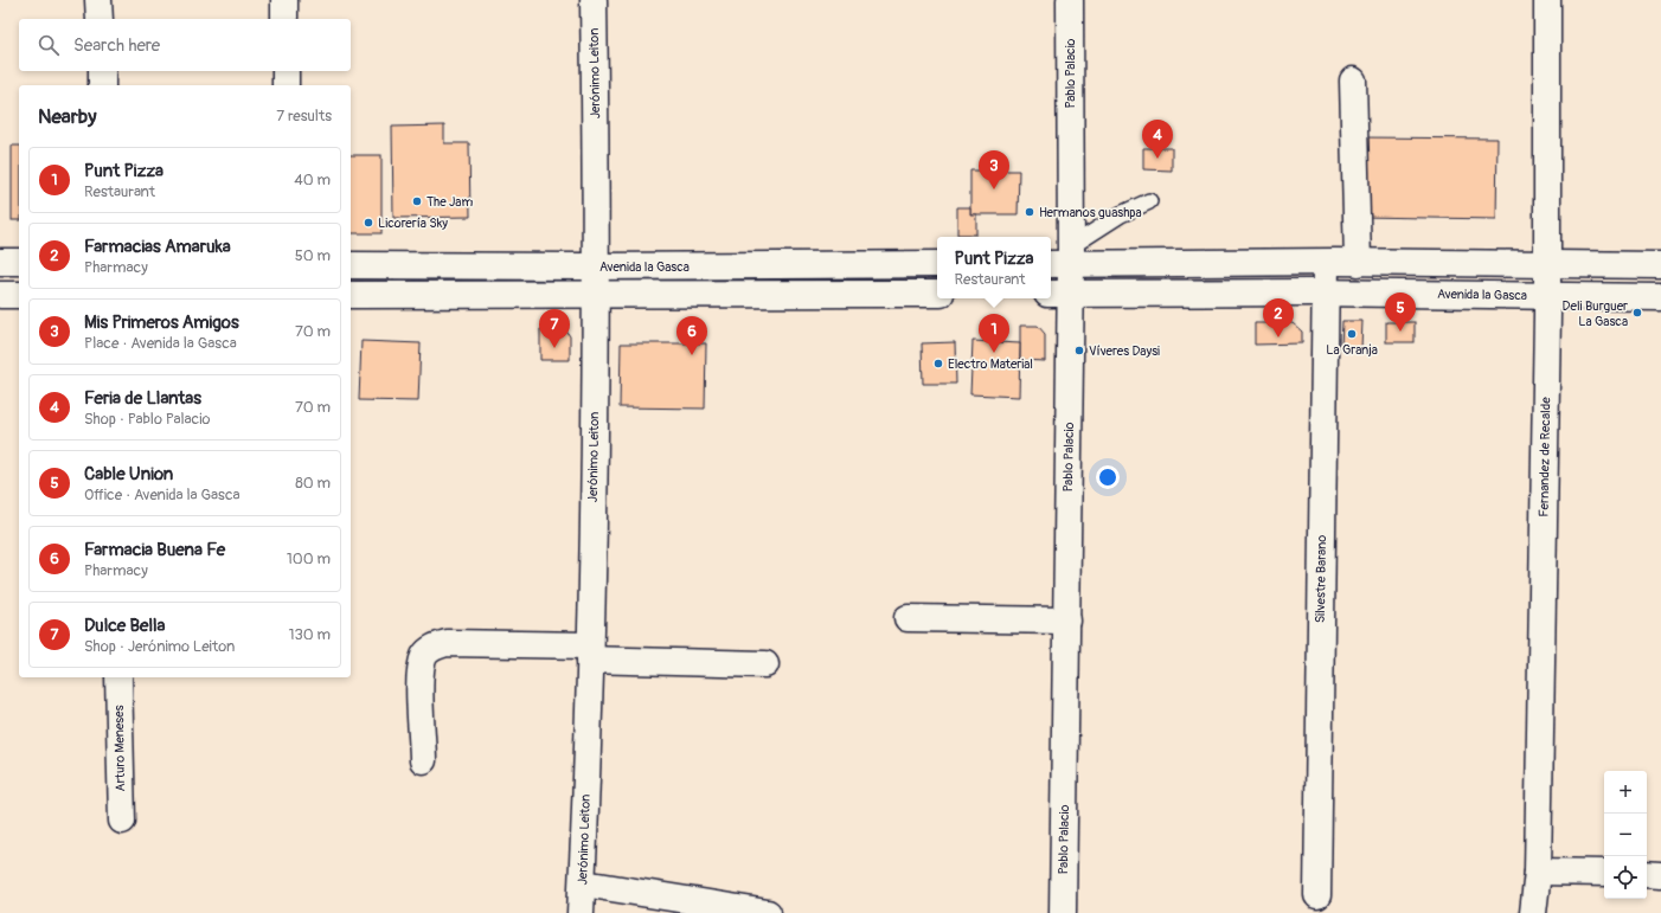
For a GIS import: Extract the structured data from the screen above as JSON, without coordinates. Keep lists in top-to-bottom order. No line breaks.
{"streets":{"street":["Jerónimo Leiton","Pablo Palacio","Avenida la Gasca","Fernandez de Recalde","Silvestre Barano","Arturo Meneses"]},"crossings":[["Jerónimo Leiton","Avenida la Gasca"],["Pablo Palacio","Avenida la Gasca"],["Avenida la Gasca","Fernandez de Recalde"],["Avenida la Gasca","Silvestre Barano"]],"places":["The Jam","Hermanos guashpa","Licorería Sky","Deli Burguer La Gasca","La Granja","Víveres Daysi","Electro Material"],"page":{"search":"Search here","heading":["Nearby","7 results"],"pins":["4","3","5","2","7","1","6"],"list":[{"mark":"1","name":"Punt Pizza","note":"Restaurant","value":"40 m"},{"mark":"2","name":"Farmacias Amaruka","note":"Pharmacy","value":"50 m"},{"mark":"3","name":"Mis Primeros Amigos","note":"Place · Avenida la Gasca","value":"70 m"},{"mark":"4","name":"Feria de Llantas","note":"Shop · Pablo Palacio","value":"70 m"},{"mark":"5","name":"Cable Union","note":"Office · Avenida la Gasca","value":"80 m"},{"mark":"6","name":"Farmacia Buena Fe","note":"Pharmacy","value":"100 m"},{"mark":"7","name":"Dulce Bella","note":"Shop · Jerónimo Leiton","value":"130 m"}],"popup":["Punt Pizza","Restaurant"],"map_buttons":["+","−"]}}
